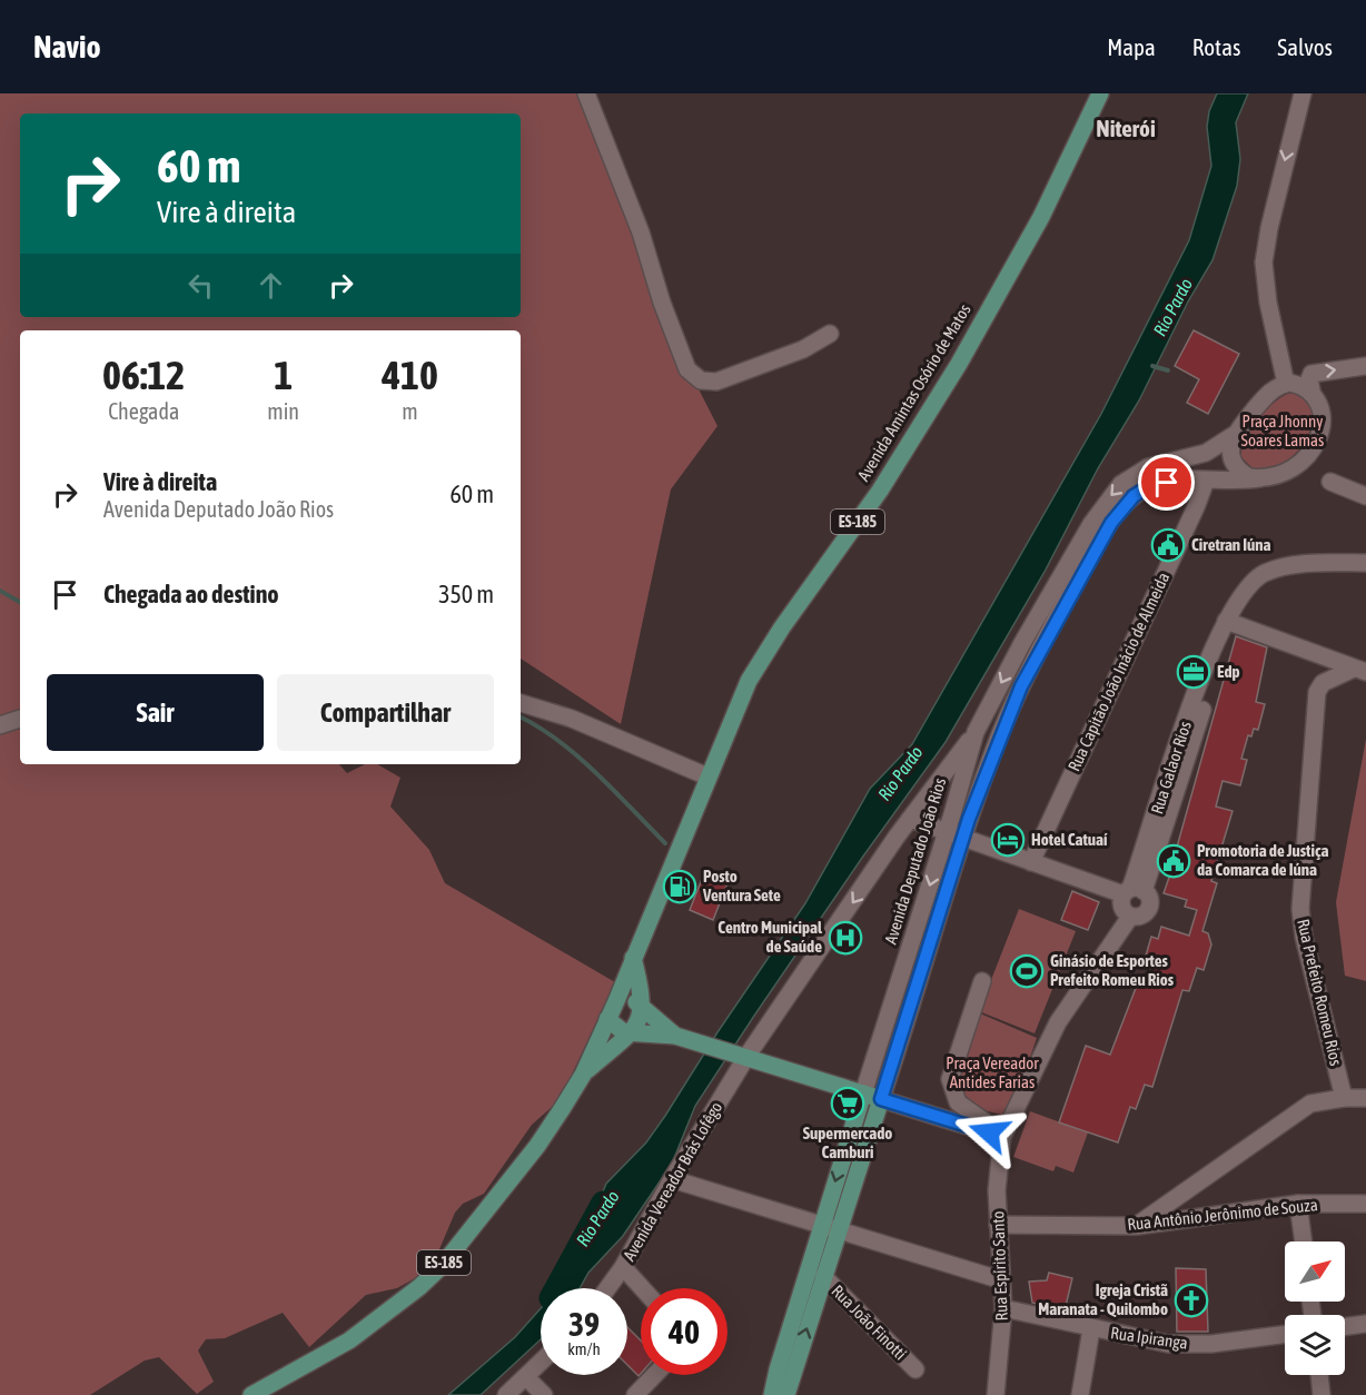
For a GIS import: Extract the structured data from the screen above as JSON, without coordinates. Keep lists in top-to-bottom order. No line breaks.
{"streets":{"main road":["Avenida Amintas Osório de Matos","ES-185","Avenida Deputado João Rios"],"street":["Rua Capitão João Inácio de Almeida","Rua Galaor Rios","Rua Prefeito Romeu Rios","Avenida Vereador Brás Lofêgo","Rua Antônio Jerônimo de Souza","Rua Espírito Santo","Rua João Finotti","Rua Ipiranga"]},"crossings":[["Avenida Amintas Osório de Matos","ES-185"],["Rua Capitão João Inácio de Almeida","Avenida Deputado João Rios"],["Rua Galaor Rios","Rua Espírito Santo"],["Avenida Deputado João Rios","Avenida Vereador Brás Lofêgo"],["Avenida Deputado João Rios","Rua João Finotti"],["Rua Antônio Jerônimo de Souza","Rua Espírito Santo"],["Rua Espírito Santo","Rua Ipiranga"]],"one_way":["Avenida Vereador Brás Lofêgo"],"districts":["Niterói"],"water":["Rio Pardo"],"parks":["Praça Jhonny Soares Lamas","Praça Vereador Antides Farias"],"places":{"public building":["Ciretran Iúna","Promotoria de Justiça da Comarca de Iúna"],"office":["Edp"],"hotel":["Hotel Catuaí"],"fuel station":["Posto Ventura Sete"],"hospital":["Centro Municipal de Saúde"],"sports":["Ginásio de Esportes Prefeito Romeu Rios"],"supermarket":["Supermercado Camburi"],"church":["Igreja Cristã Maranata - Quilombo"]},"north":"top right","page":{"header":"Navio","nav":["Mapa","Rotas","Salvos"],"turn":["60 m","Vire à direita"],"eta":["06:12","Chegada","1","min","410","m"],"list":[{"name":"Vire à direita","note":"Avenida Deputado João Rios","value":"60 m"},{"name":"Chegada ao destino","value":"350 m"}],"buttons":["Sair","Compartilhar"],"speed":"39 km/h","limit":"40"}}
